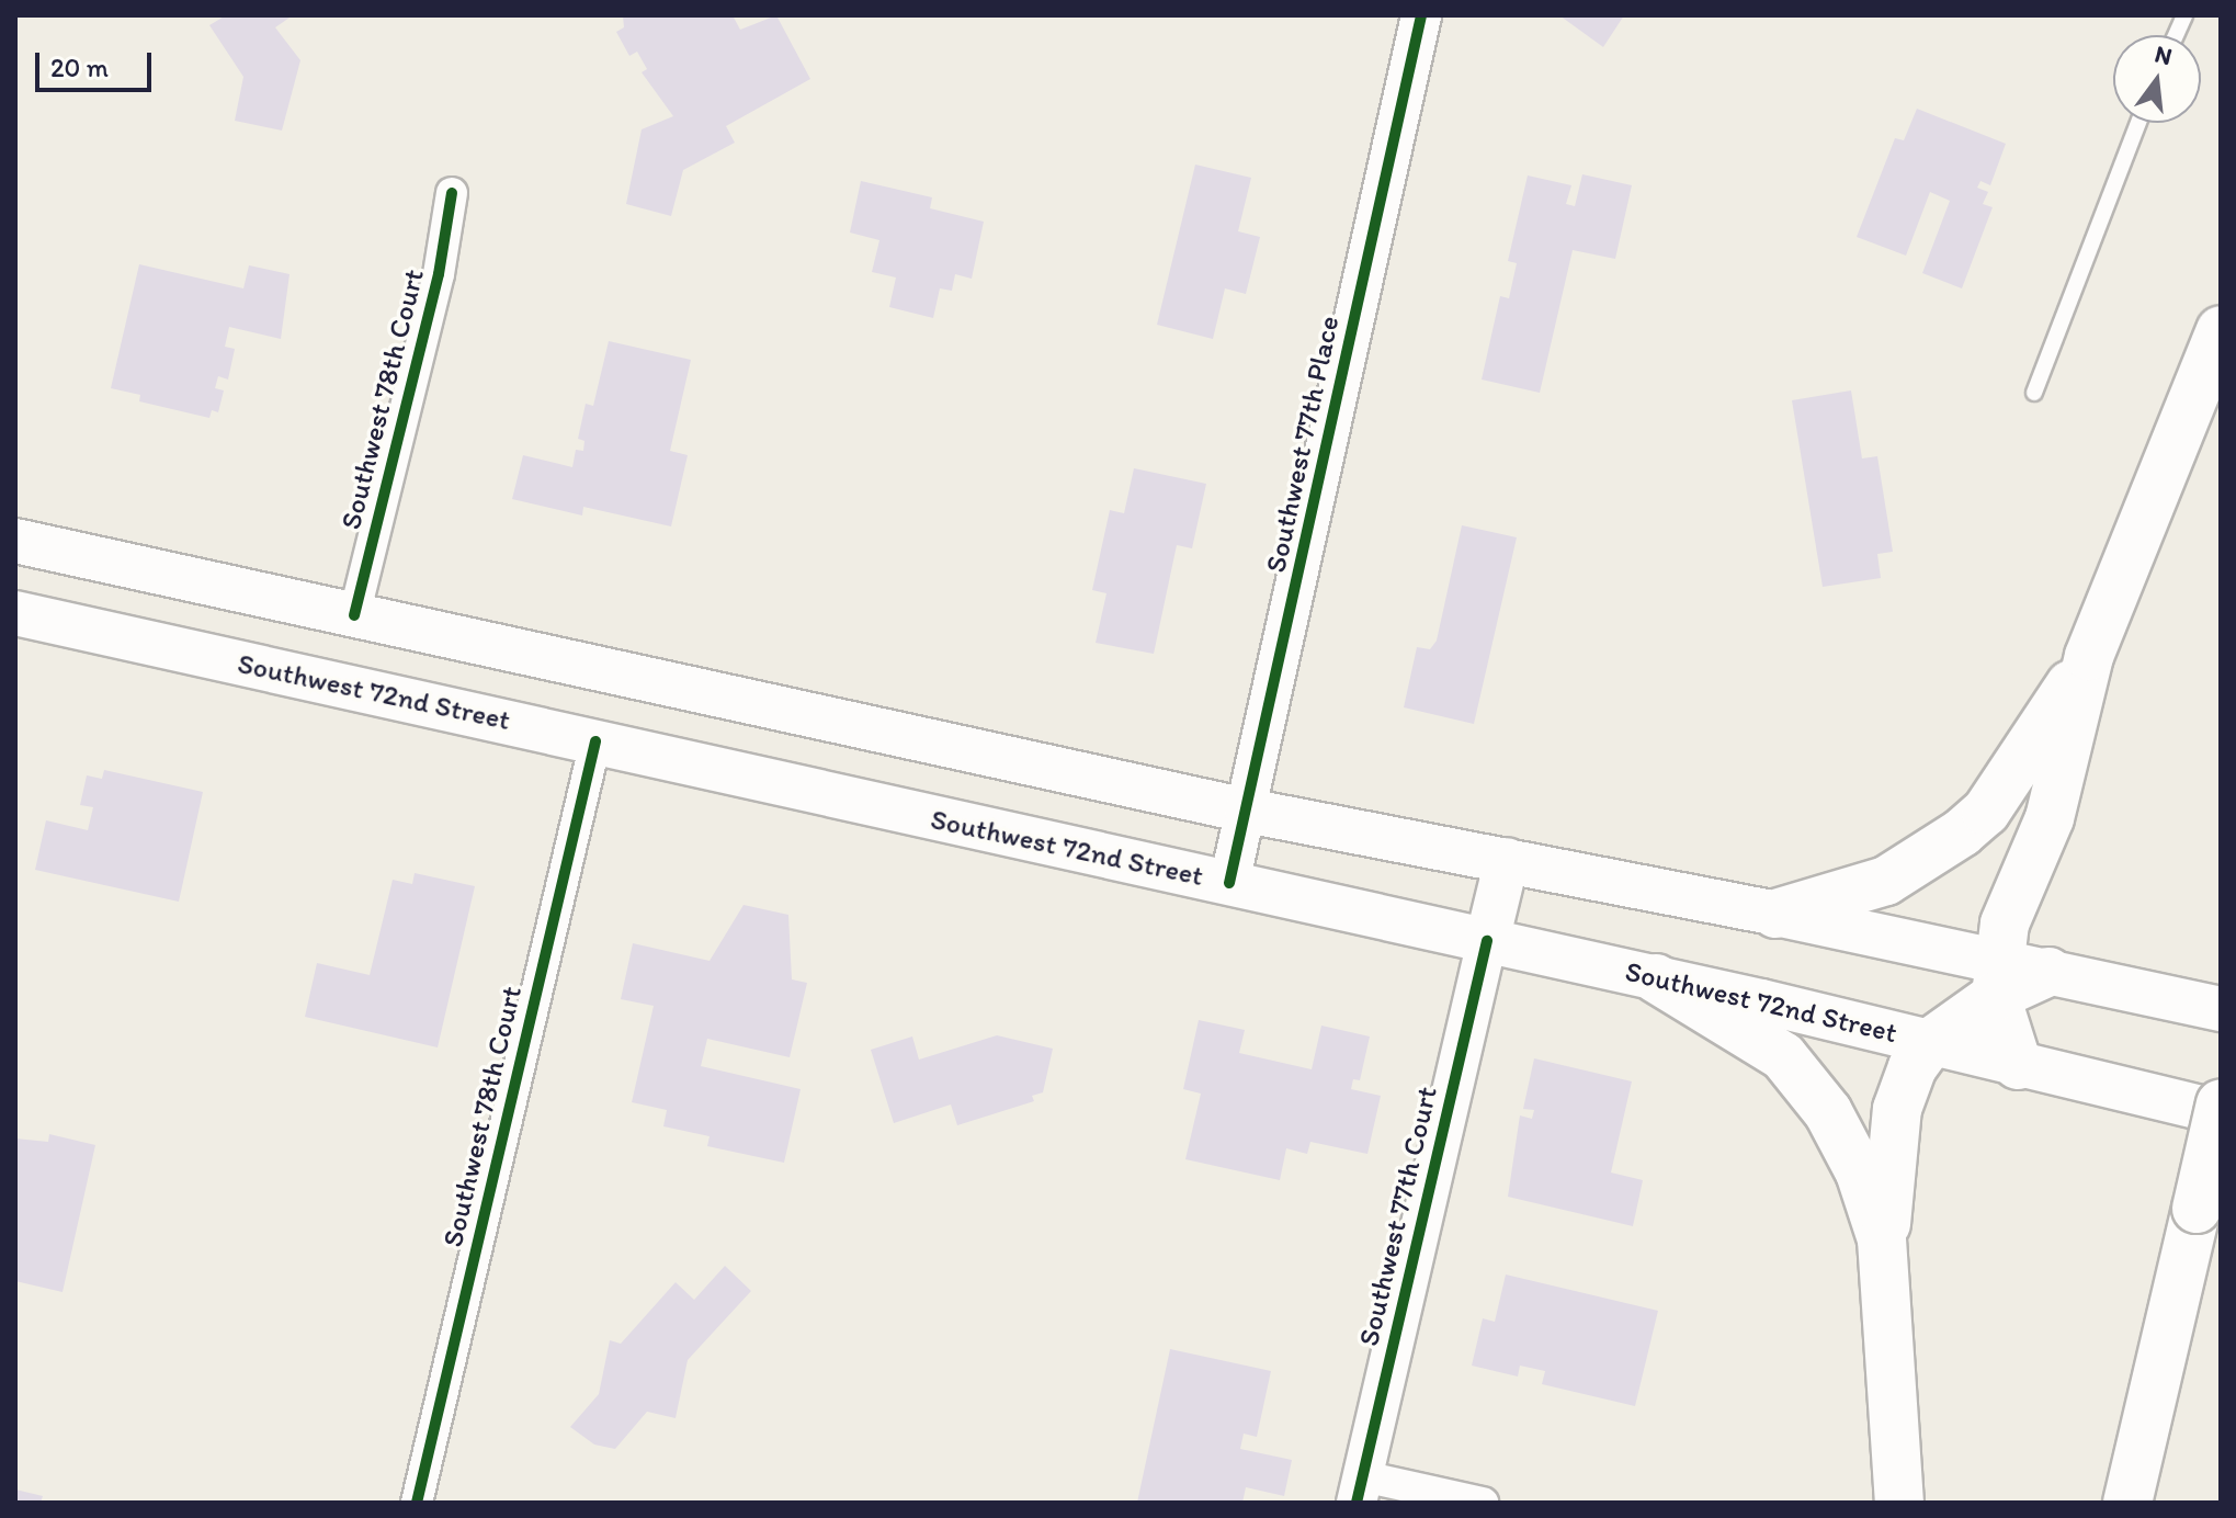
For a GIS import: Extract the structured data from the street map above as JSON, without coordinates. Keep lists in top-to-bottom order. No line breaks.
{"streets":{"main road":["Southwest 72nd Street"],"street":["Southwest 78th Court","Southwest 77th Place","Southwest 77th Court"]},"crossings":[["Southwest 78th Court","Southwest 72nd Street"],["Southwest 77th Place","Southwest 72nd Street"],["Southwest 72nd Street","Southwest 77th Court"]],"scale_bar":"20 m","north":"top"}
